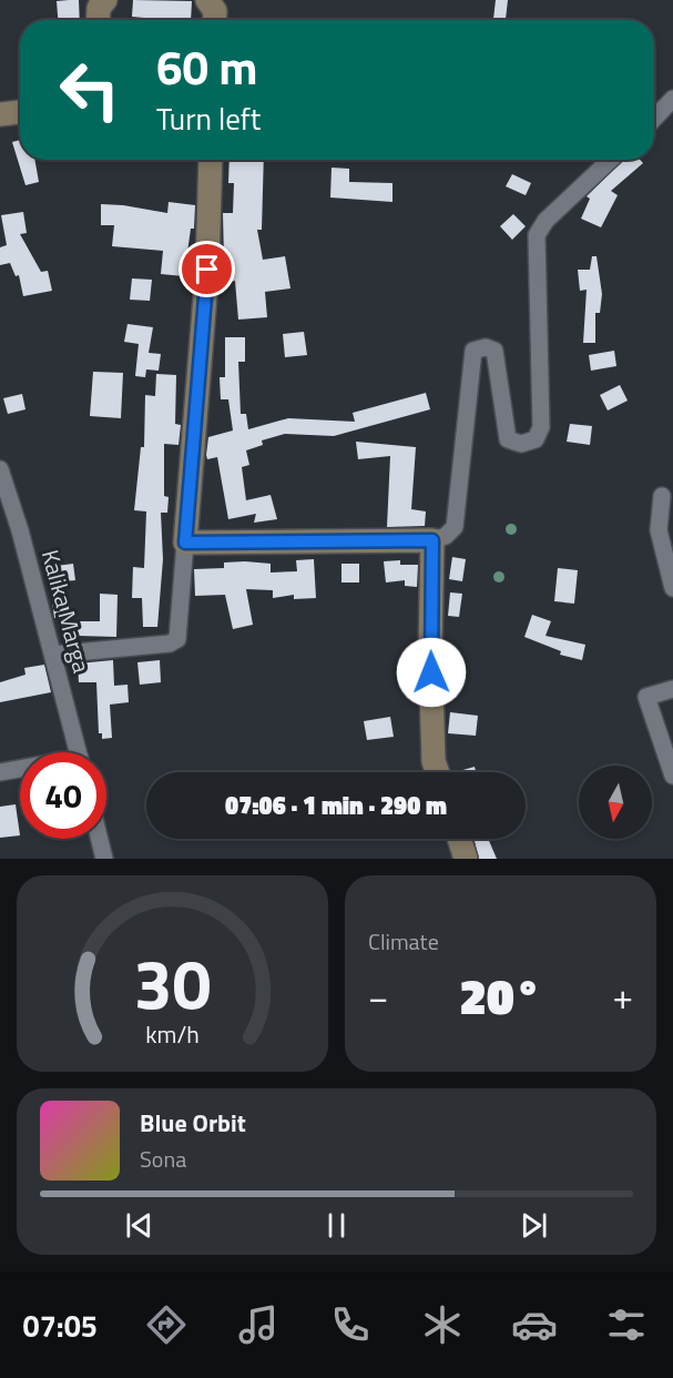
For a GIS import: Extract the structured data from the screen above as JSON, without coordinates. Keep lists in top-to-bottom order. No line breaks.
{"streets":{"street":["Kalika Marga"]},"north":"bottom","page":{"turn":["60 m","Turn left"],"limit":"40","trip":"07:06 · 1 min · 290 m","tile":"Climate","heat":["−","20°","+"],"song":["Blue Orbit","Sona"],"tabs":"07:05","gauge":["30","km/h"]}}
